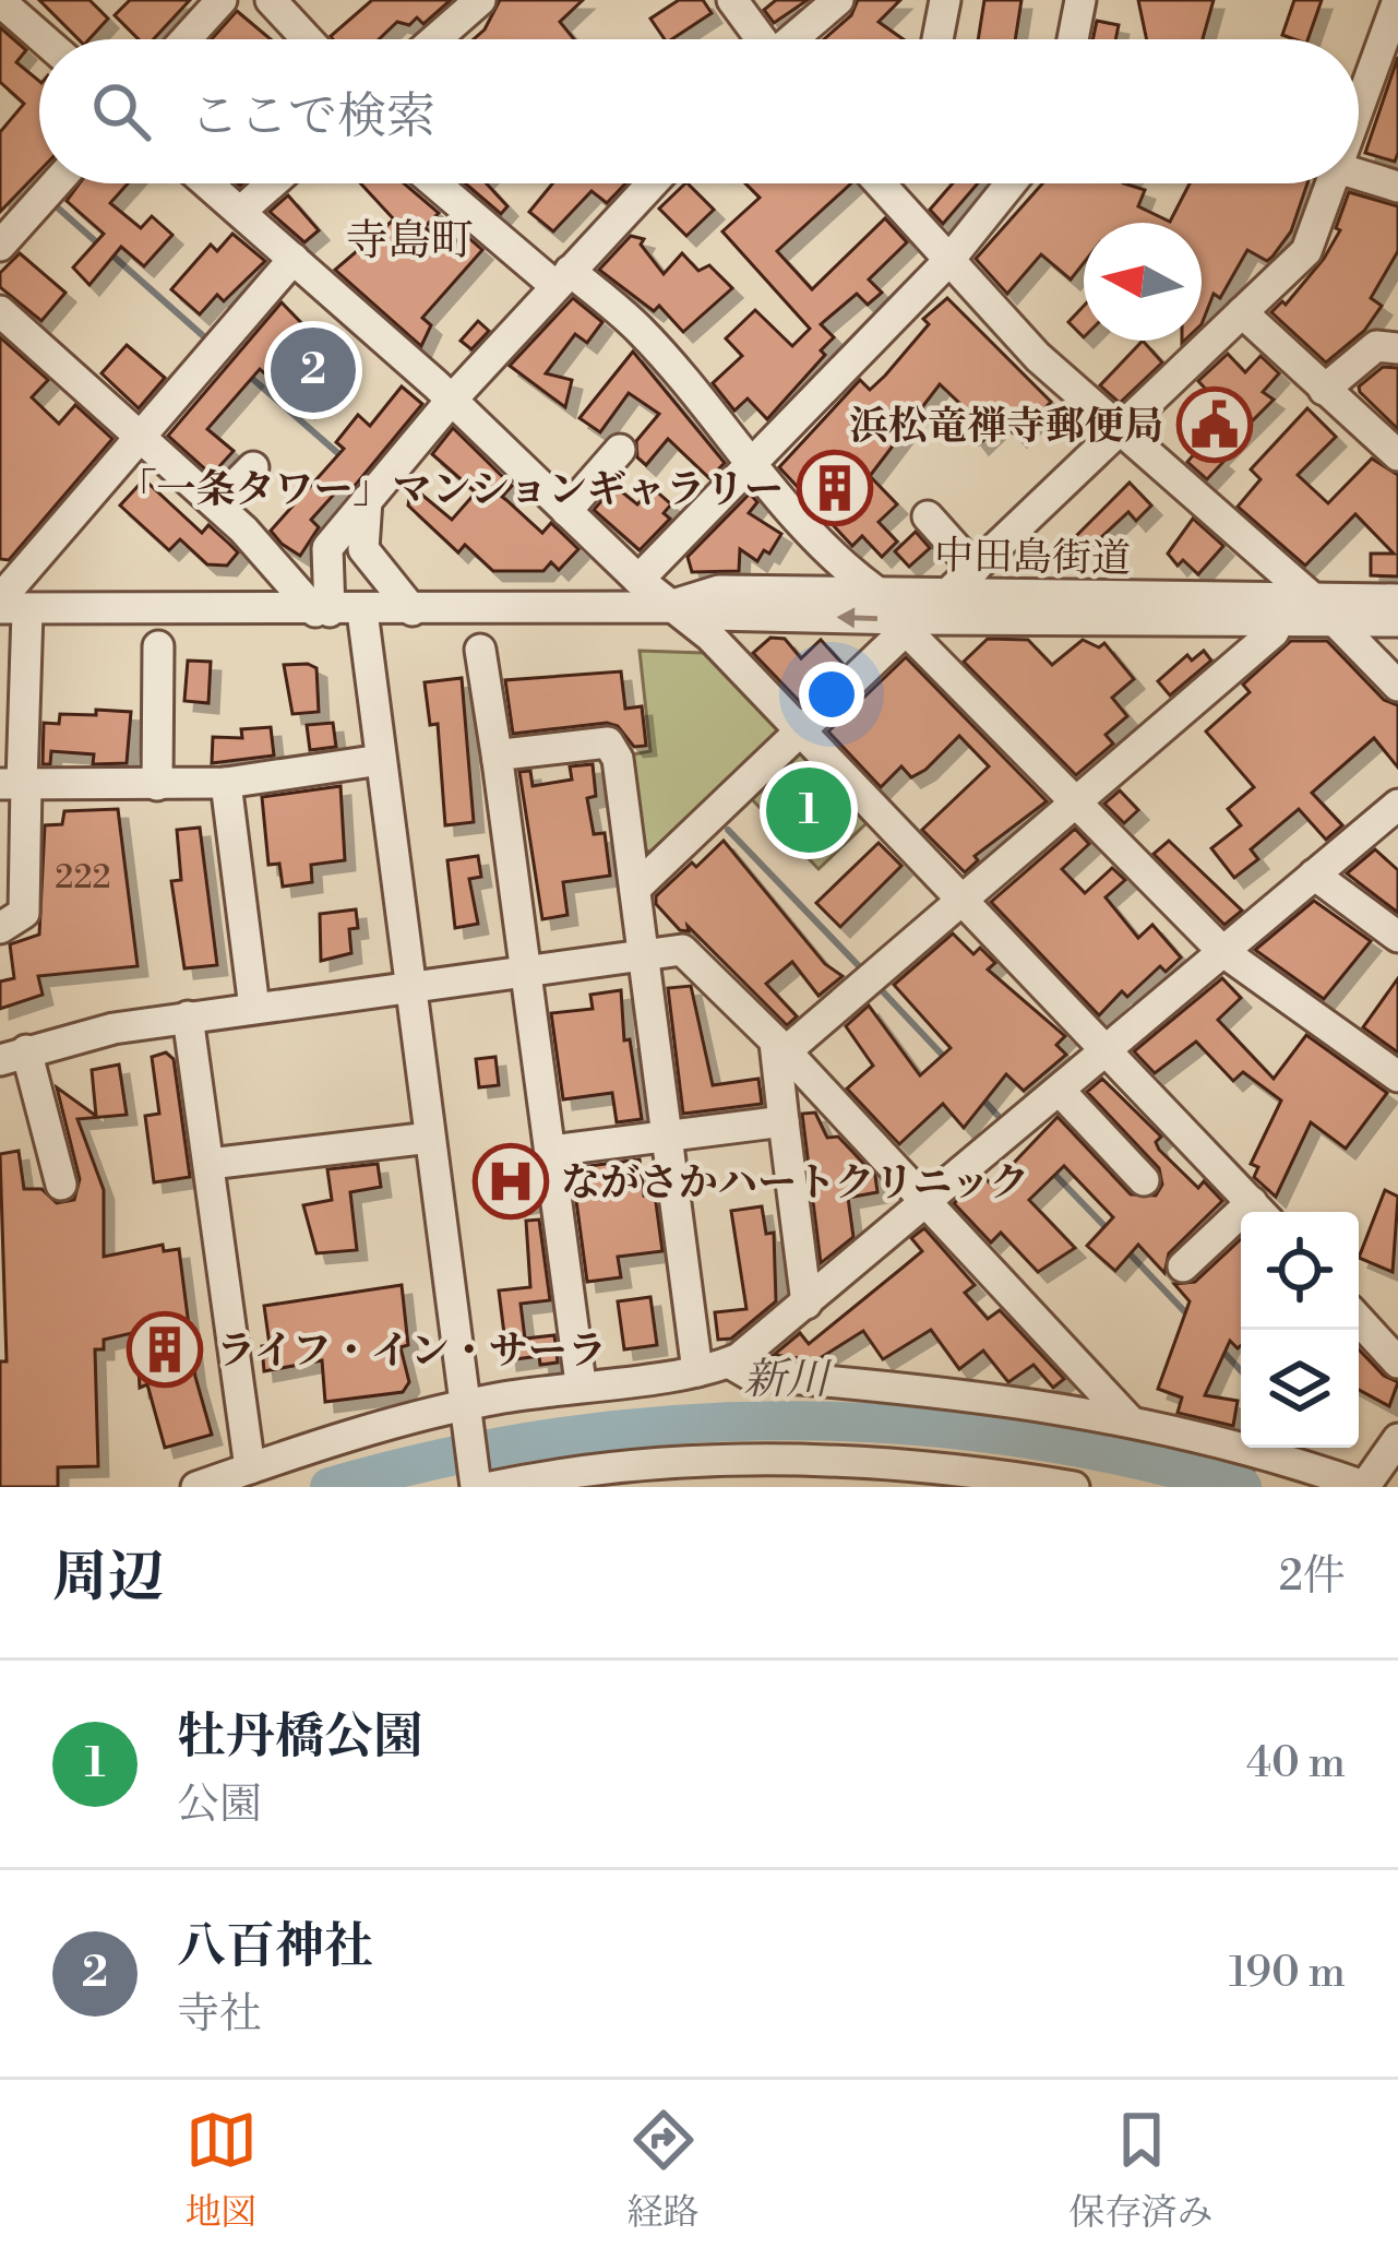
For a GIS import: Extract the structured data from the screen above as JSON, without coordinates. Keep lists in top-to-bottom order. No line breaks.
{"streets":{"street":["中田島街道"]},"districts":["寺島町"],"water":["新川"],"places":{"public building":["浜松竜禅寺郵便局"],"building":["「一条タワー」マンションギャラリー","ライフ・イン・サーラ"],"hospital":["ながさかハートクリニック"]},"house_numbers":["222"],"north":"left","page":{"search":"ここで検索","pins":["2","1"],"heading":["周辺","2件"],"list":[{"mark":"1","name":"牡丹橋公園","note":"公園","value":"40 m"},{"mark":"2","name":"八百神社","note":"寺社","value":"190 m"}],"nav":["地図","経路","保存済み"]}}
